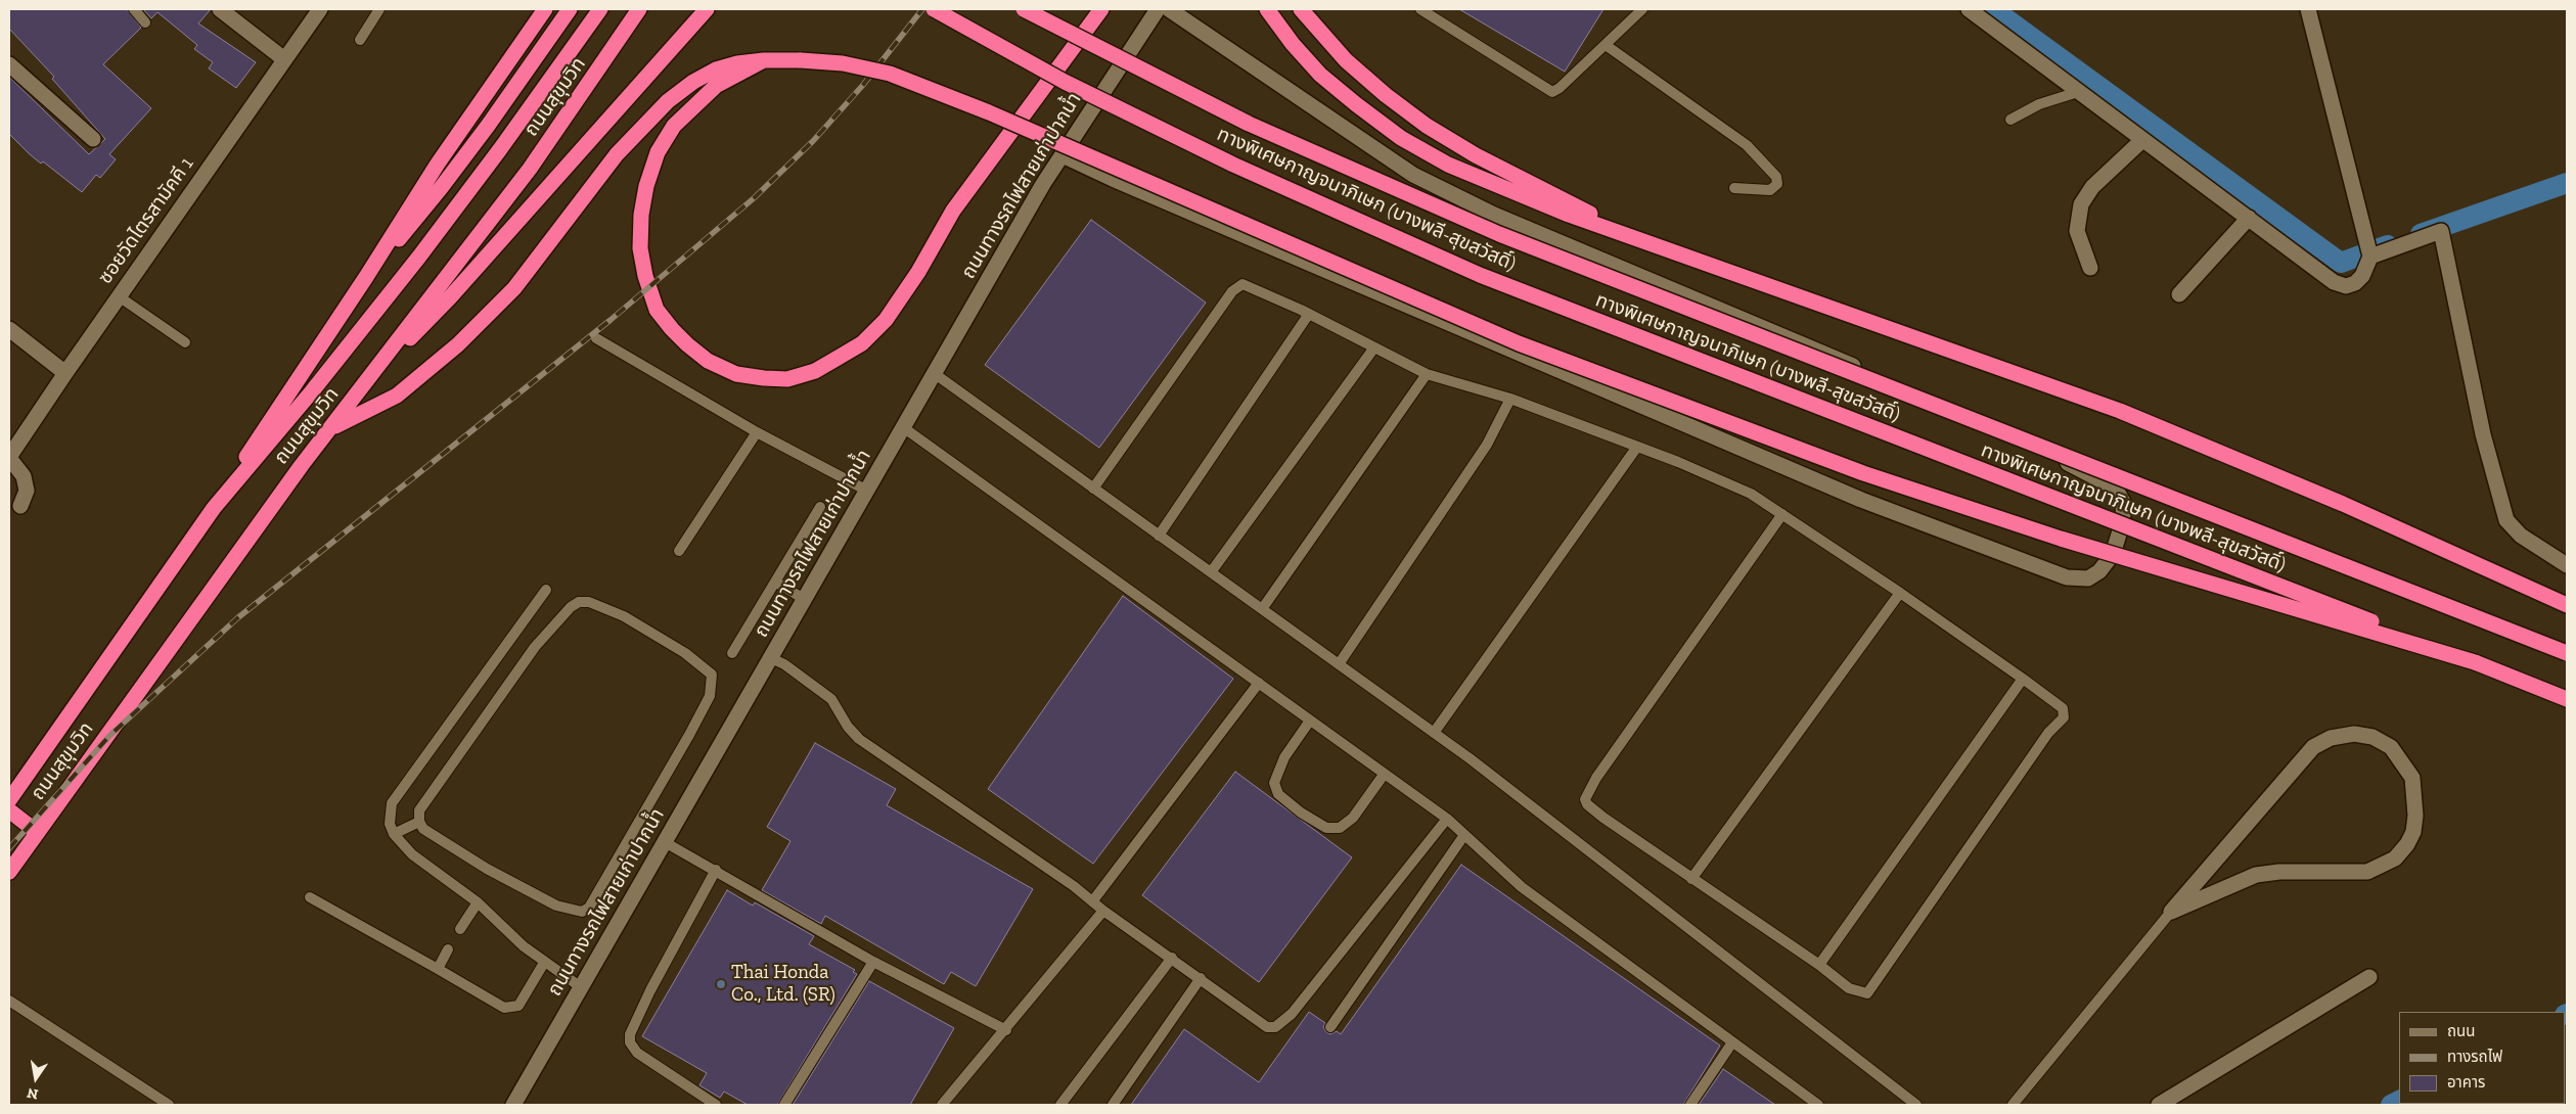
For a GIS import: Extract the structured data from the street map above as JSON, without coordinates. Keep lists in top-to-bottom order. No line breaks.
{"streets":{"highway":["ถนนสุขุมวิท","ทางพิเศษกาญจนาภิเษก (บางพลี-สุขสวัสดิ์)"],"street":["ถนนทางรถไฟสายเก่าปากน้ำ","ซอยวัดไตรสามัคคี 1"]},"places":["Thai Honda Co., Ltd. (SR)"],"legend":["ถนน","ทางรถไฟ","อาคาร"],"north":"bottom"}
